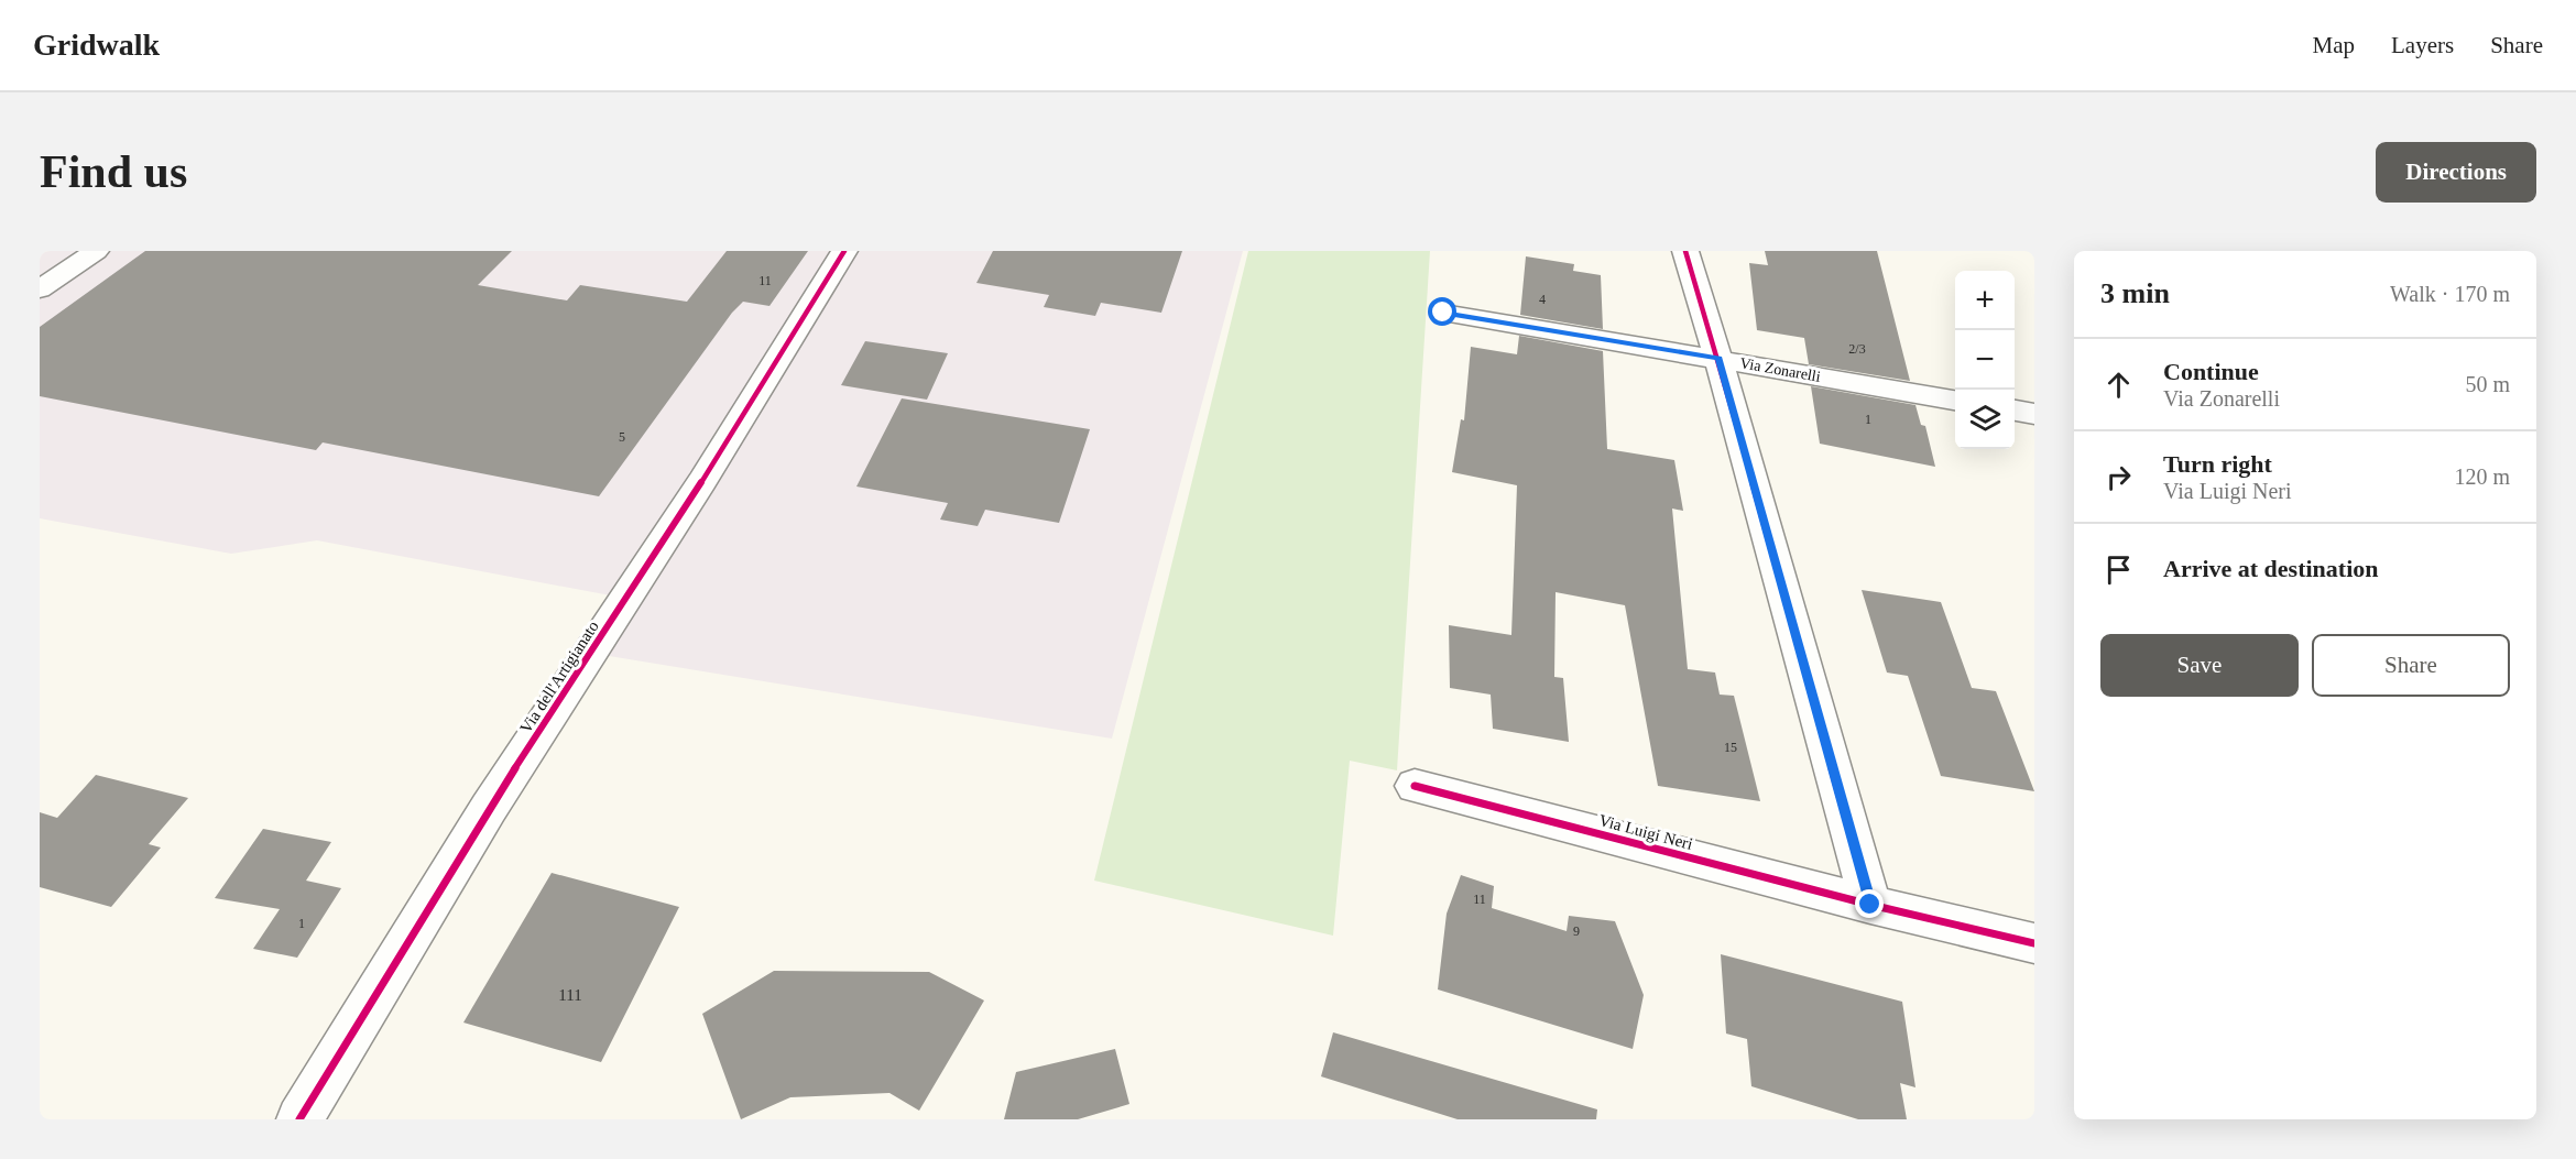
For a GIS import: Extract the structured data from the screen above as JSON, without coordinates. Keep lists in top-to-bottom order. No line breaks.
{"streets":{"street":["Via Zonarelli","Via dell'Artigianato","Via Luigi Neri"]},"house_numbers":["11","4","2/3","1","5","15","11","1","9","111"],"page":{"header":"Gridwalk","nav":["Map","Layers","Share"],"buttons":["Directions",["Save","Share"]],"title":"Find us","heading":["3 min","Walk · 170 m"],"map_buttons":["+","−"],"list":[["Continue","Via Zonarelli","50 m"],["Turn right","Via Luigi Neri","120 m"],"Arrive at destination"]}}
